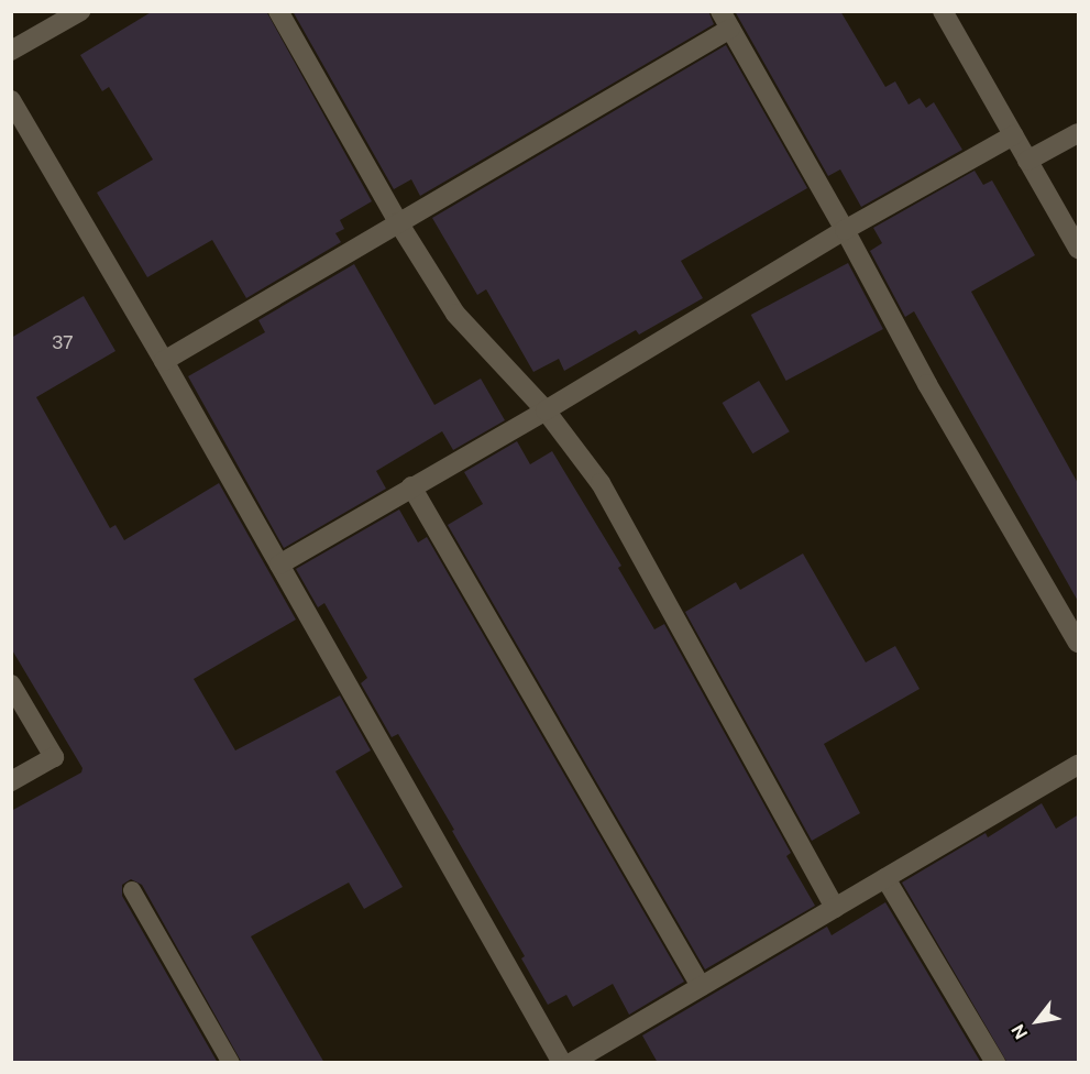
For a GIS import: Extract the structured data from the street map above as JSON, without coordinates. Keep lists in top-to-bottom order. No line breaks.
{"house_numbers":["37"],"north":"bottom left"}
